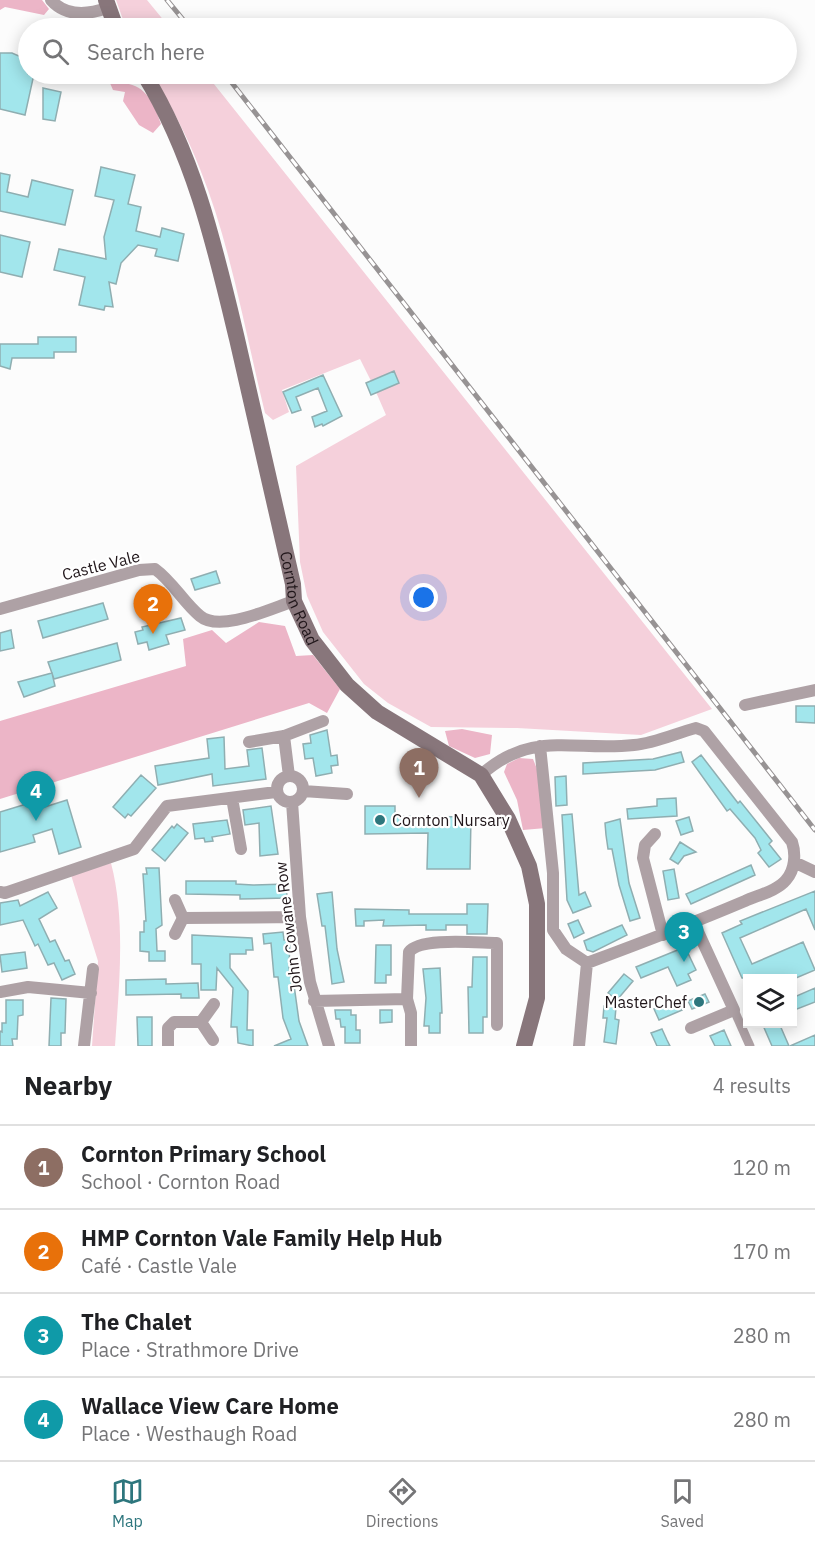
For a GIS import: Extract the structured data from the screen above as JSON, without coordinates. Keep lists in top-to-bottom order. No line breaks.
{"streets":{"main road":["Cornton Road"],"street":["Castle Vale","John Cowane Row"]},"crossings":[["Castle Vale","Cornton Road"]],"places":["Cornton Nursary","MasterChef"],"page":{"search":"Search here","pins":["2","1","4","3"],"heading":["Nearby","4 results"],"list":[{"mark":"1","name":"Cornton Primary School","note":"School · Cornton Road","value":"120 m"},{"mark":"2","name":"HMP Cornton Vale Family Help Hub","note":"Café · Castle Vale","value":"170 m"},{"mark":"3","name":"The Chalet","note":"Place · Strathmore Drive","value":"280 m"},{"mark":"4","name":"Wallace View Care Home","note":"Place · Westhaugh Road","value":"280 m"}],"nav":["Map","Directions","Saved"]}}
